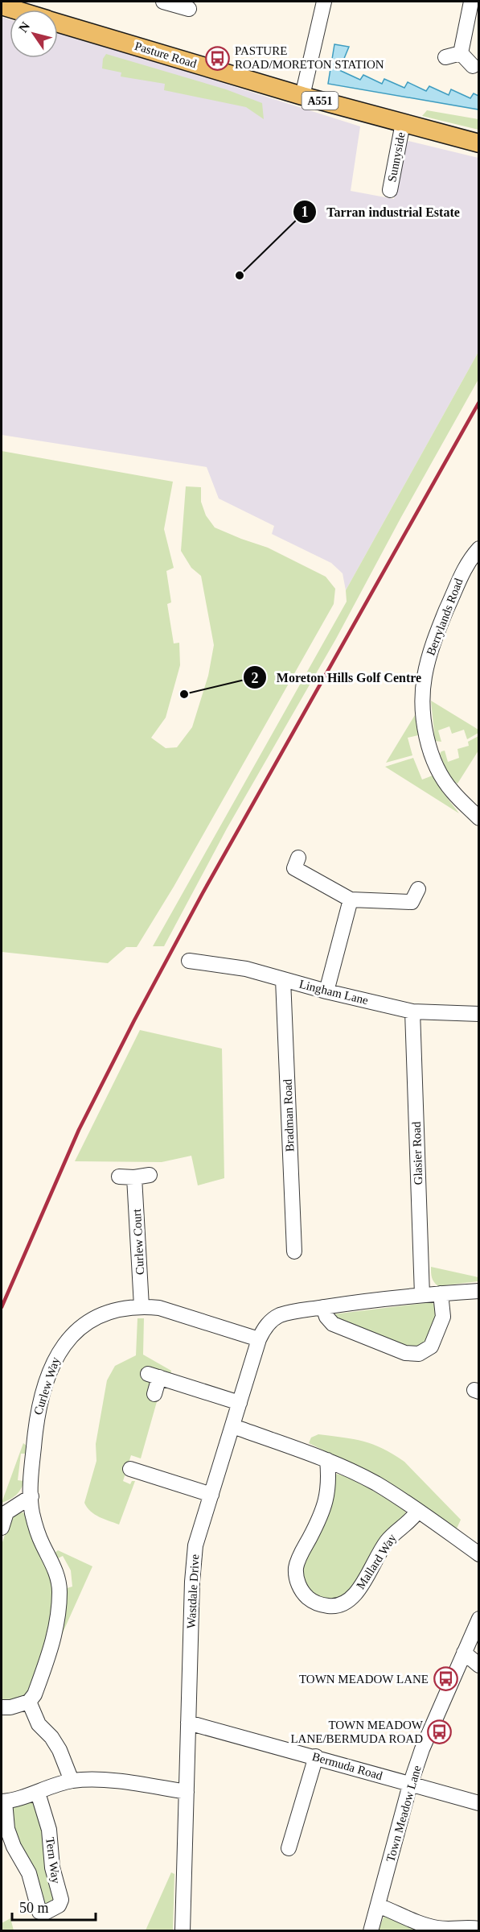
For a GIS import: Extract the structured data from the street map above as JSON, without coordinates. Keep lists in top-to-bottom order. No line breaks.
{"streets":{"main road":["Pasture Road","A551"],"street":["Sunnyside","Berrylands Road","Lingham Lane","Bradman Road","Glasier Road","Curlew Court","Curlew Way","Mallard Way","Wastdale Drive","Bermuda Road","Town Meadow Lane","Tern Way"]},"crossings":[["Pasture Road","Sunnyside"],["Lingham Lane","Bradman Road"],["Lingham Lane","Glasier Road"],["Glasier Road","Wastdale Drive"],["Curlew Court","Curlew Way"],["Curlew Way","Wastdale Drive"],["Wastdale Drive","Bermuda Road"],["Wastdale Drive","Tern Way"],["Bermuda Road","Town Meadow Lane"]],"places":{"bus stop":["PASTURE ROAD/MORETON STATION","TOWN MEADOW LANE","TOWN MEADOW LANE/BERMUDA ROAD"],"other":["Tarran industrial Estate","Moreton Hills Golf Centre"]},"scale_bar":"50 m","north":"top left"}
